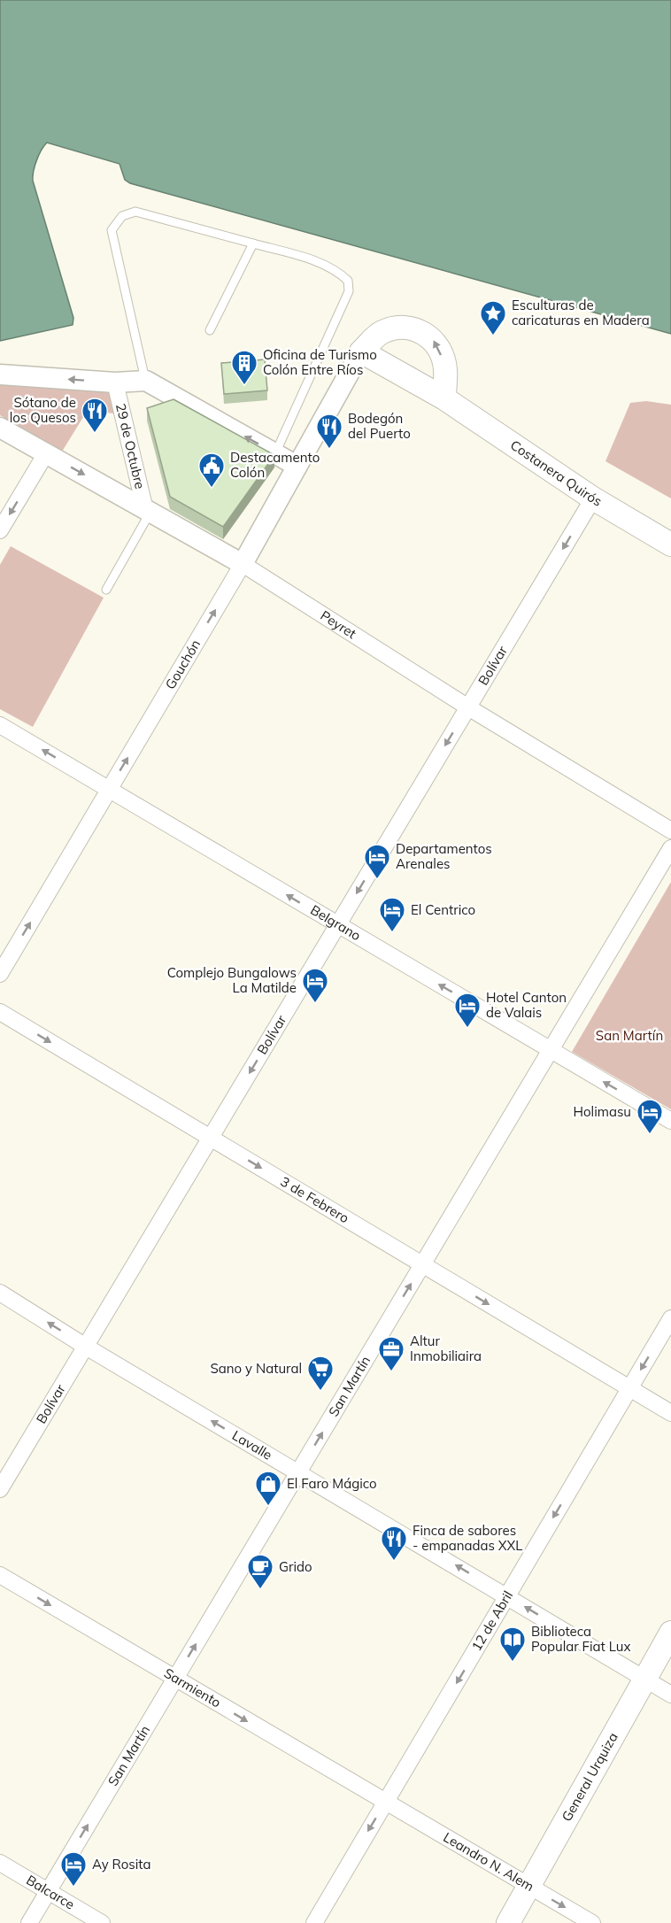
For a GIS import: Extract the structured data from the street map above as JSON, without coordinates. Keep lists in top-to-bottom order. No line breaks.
{"streets":{"main road":["Costanera Quirós","General Urquiza"],"street":["29 de Octubre","Peyret","Gouchón","Bolívar","Belgrano","3 de Febrero","San Martín","Lavalle","12 de Abril","Sarmiento","Leandro N. Alem","Balcarce"]},"crossings":[["29 de Octubre","Peyret"],["Costanera Quirós","Gouchón"],["Costanera Quirós","Bolívar"],["Peyret","Gouchón"],["Peyret","Bolívar"],["Gouchón","Belgrano"],["Bolívar","Belgrano"],["Bolívar","3 de Febrero"],["Bolívar","Lavalle"],["Belgrano","San Martín"],["3 de Febrero","San Martín"],["3 de Febrero","12 de Abril"],["San Martín","Lavalle"],["San Martín","Sarmiento"],["San Martín","Balcarce"],["Lavalle","12 de Abril"],["Lavalle","General Urquiza"],["12 de Abril","Sarmiento"],["12 de Abril","Leandro N. Alem"],["Sarmiento","Leandro N. Alem"],["General Urquiza","Leandro N. Alem"]],"one_way":["Gouchón","Bolívar","Belgrano","3 de Febrero","San Martín","Lavalle","12 de Abril","Sarmiento"],"parks":["San Martín"],"places":{"place":["Esculturas de caricaturas en Madera"],"building":["Oficina de Turismo Colón Entre Ríos"],"restaurant":["Sótano de los Quesos","Bodegón del Puerto","Finca de sabores - empanadas XXL"],"public building":["Destacamento Colón"],"hotel":["Departamentos Arenales","El Centrico","Complejo Bungalows La Matilde","Hotel Canton de Valais","Holimasu","Ay Rosita"],"office":["Altur Inmobiliaira"],"supermarket":["Sano y Natural"],"shop":["El Faro Mágico"],"cafe":["Grido"],"library":["Biblioteca Popular Fiat Lux"]}}
